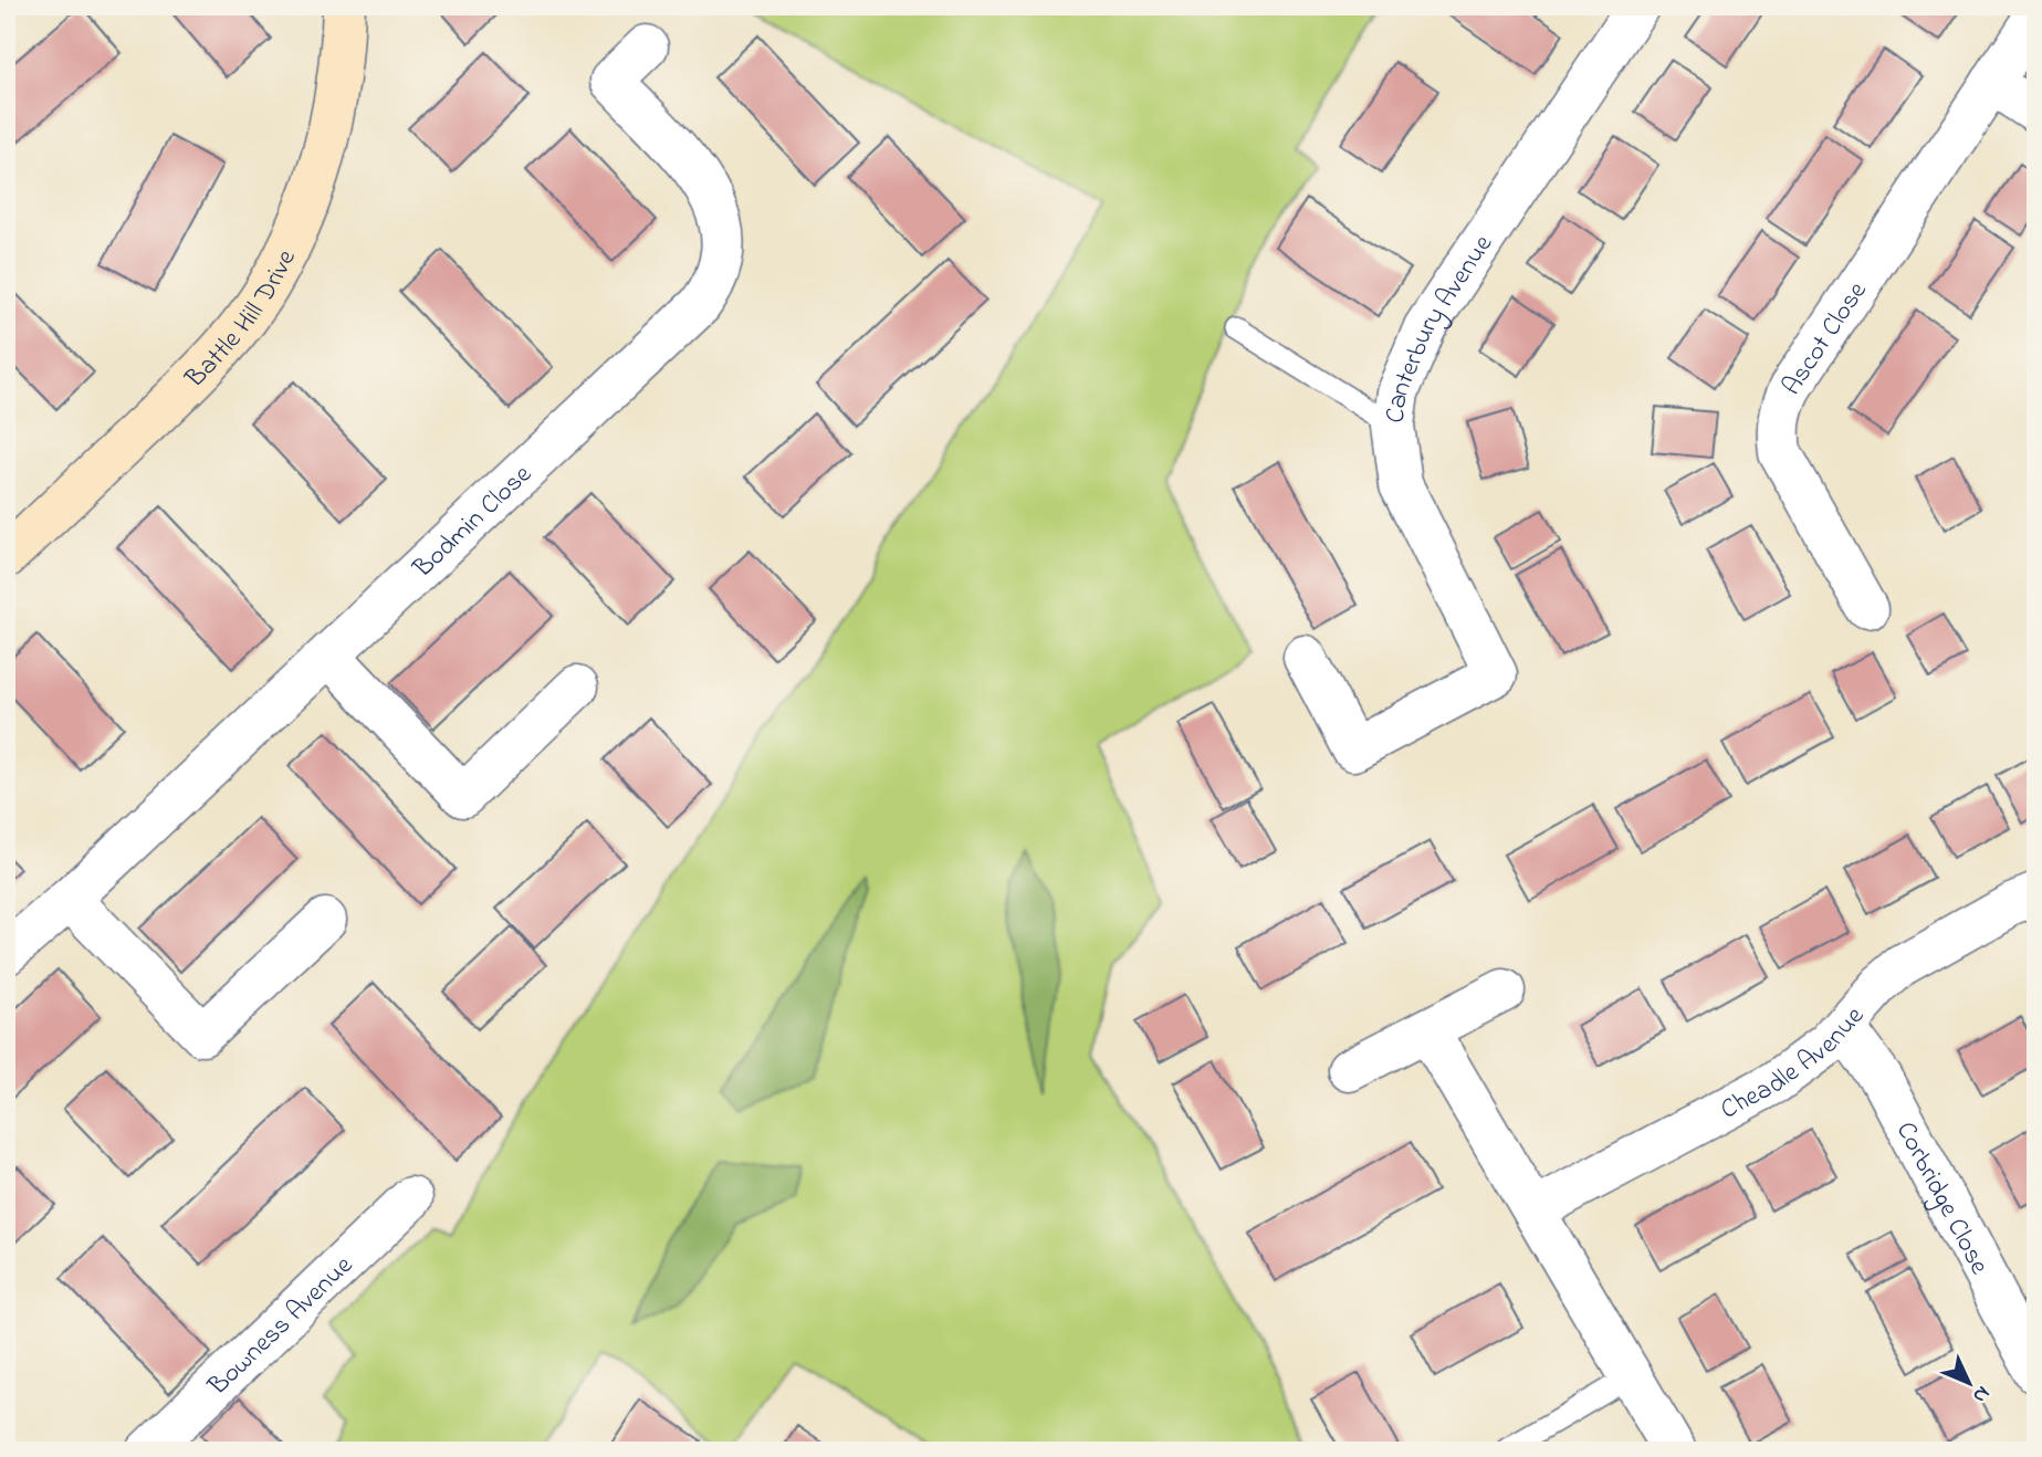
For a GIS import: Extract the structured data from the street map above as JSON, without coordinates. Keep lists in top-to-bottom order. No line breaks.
{"streets":{"street":["Battle Hill Drive","Canterbury Avenue","Ascot Close","Bodmin Close","Cheadle Avenue","Corbridge Close","Bowness Avenue"]},"crossings":[["Cheadle Avenue","Corbridge Close"]],"north":"bottom right"}
